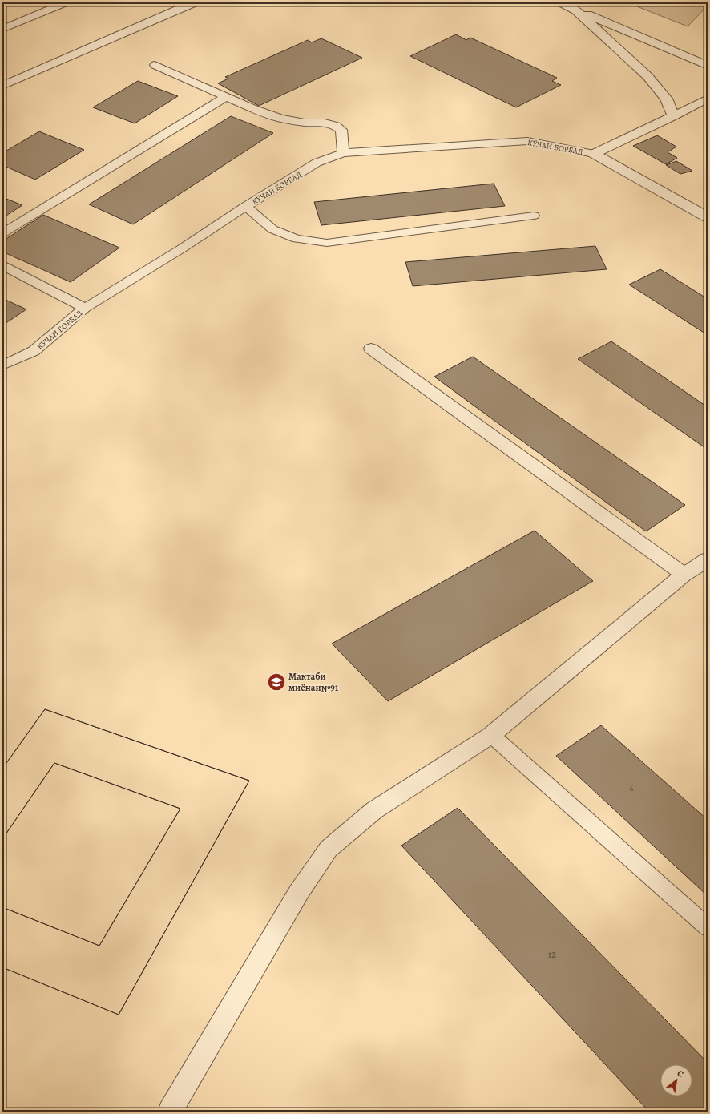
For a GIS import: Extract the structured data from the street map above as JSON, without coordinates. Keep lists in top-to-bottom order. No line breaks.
{"streets":{"lane":["КӮЧАИ БОРБАД"]},"places":{"school or university":["Мактаби миёнаи№91"]},"house_numbers":["6","12"],"north":"top right"}
